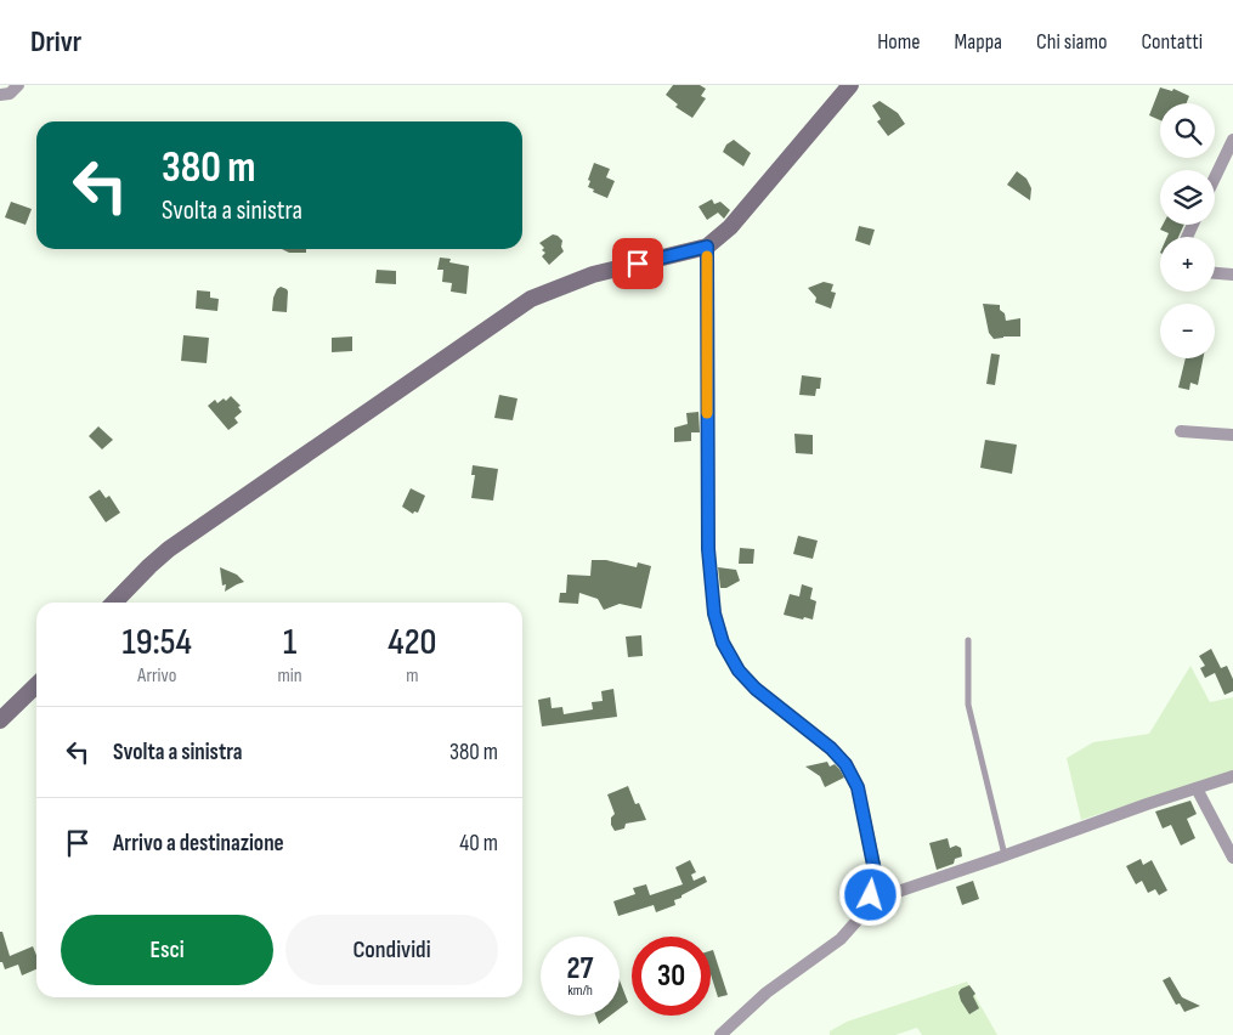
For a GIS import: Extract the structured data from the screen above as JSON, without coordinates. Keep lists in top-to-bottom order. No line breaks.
{"page":{"header":"Drivr","nav":["Home","Mappa","Chi siamo","Contatti"],"map_buttons":["+","−"],"turn":["380 m","Svolta a sinistra"],"eta":["19:54","Arrivo","1","min","420","m"],"list":[{"name":"Svolta a sinistra","value":"380 m"},{"name":"Arrivo a destinazione","value":"40 m"}],"buttons":["Esci","Condividi"],"speed":"27 km/h","limit":"30"}}
